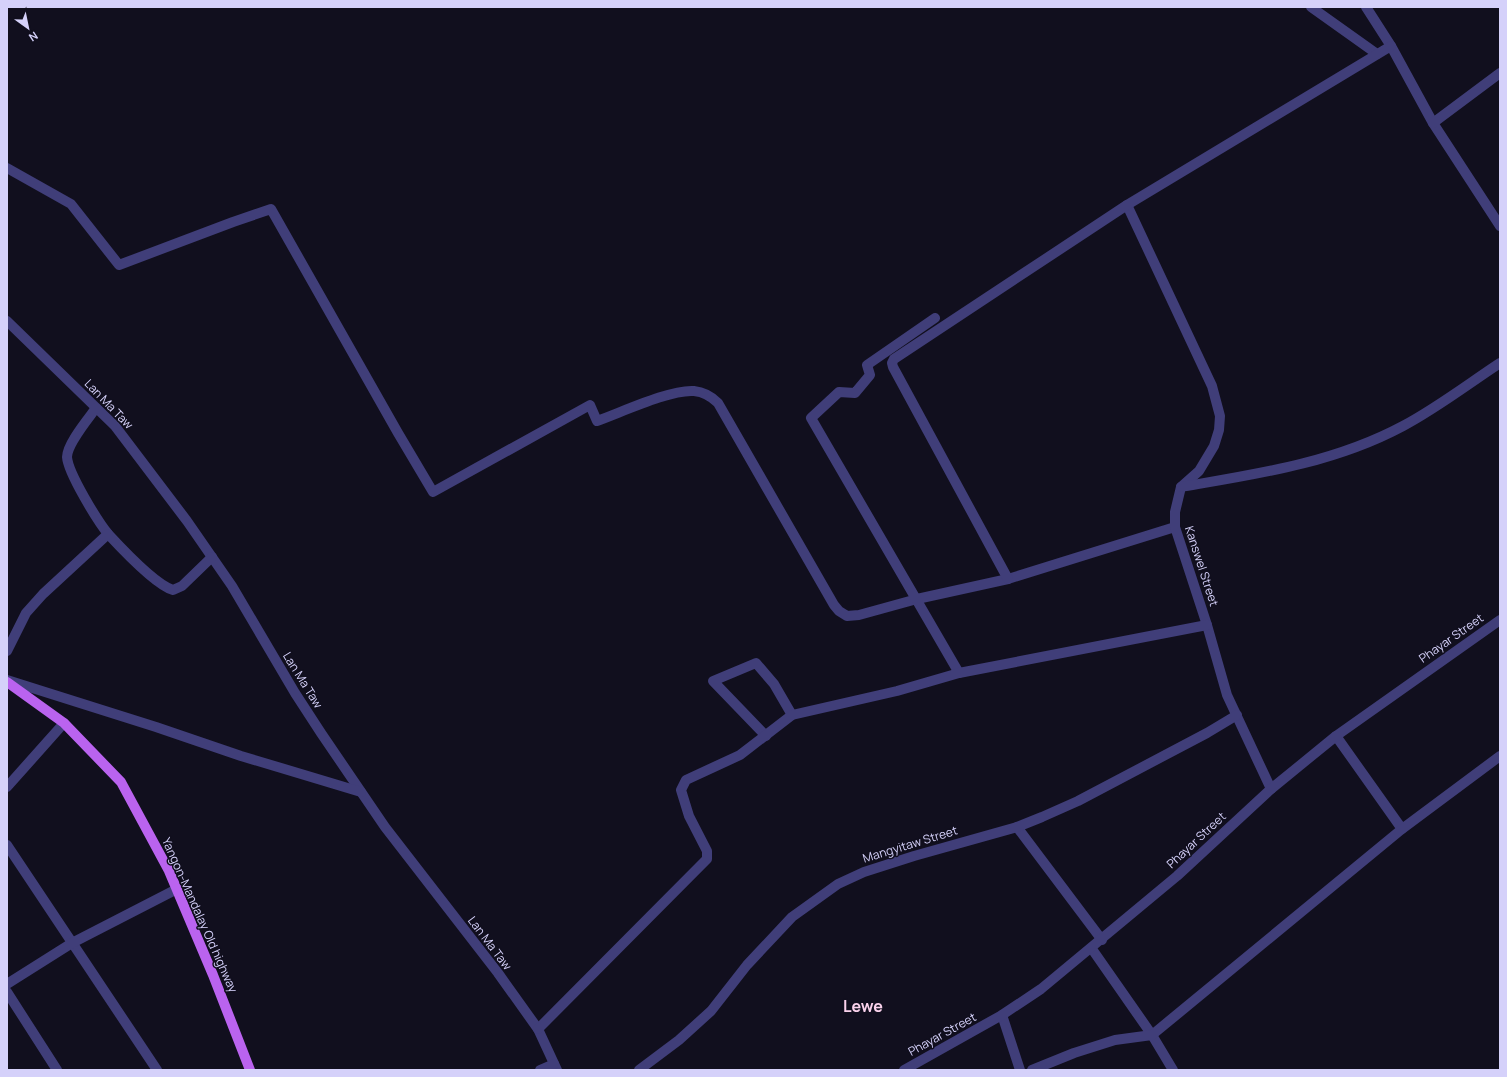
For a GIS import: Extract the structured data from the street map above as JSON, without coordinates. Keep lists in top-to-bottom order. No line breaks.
{"streets":{"main road":["Yangon-Mandalay Old highway"],"street":["Lan Ma Taw","Kanswel Street","Phayar Street","Mangyitaw Street"]},"crossings":[["Kanswel Street","Phayar Street"],["Kanswel Street","Mangyitaw Street"]],"districts":["Lewe"],"north":"bottom right"}
